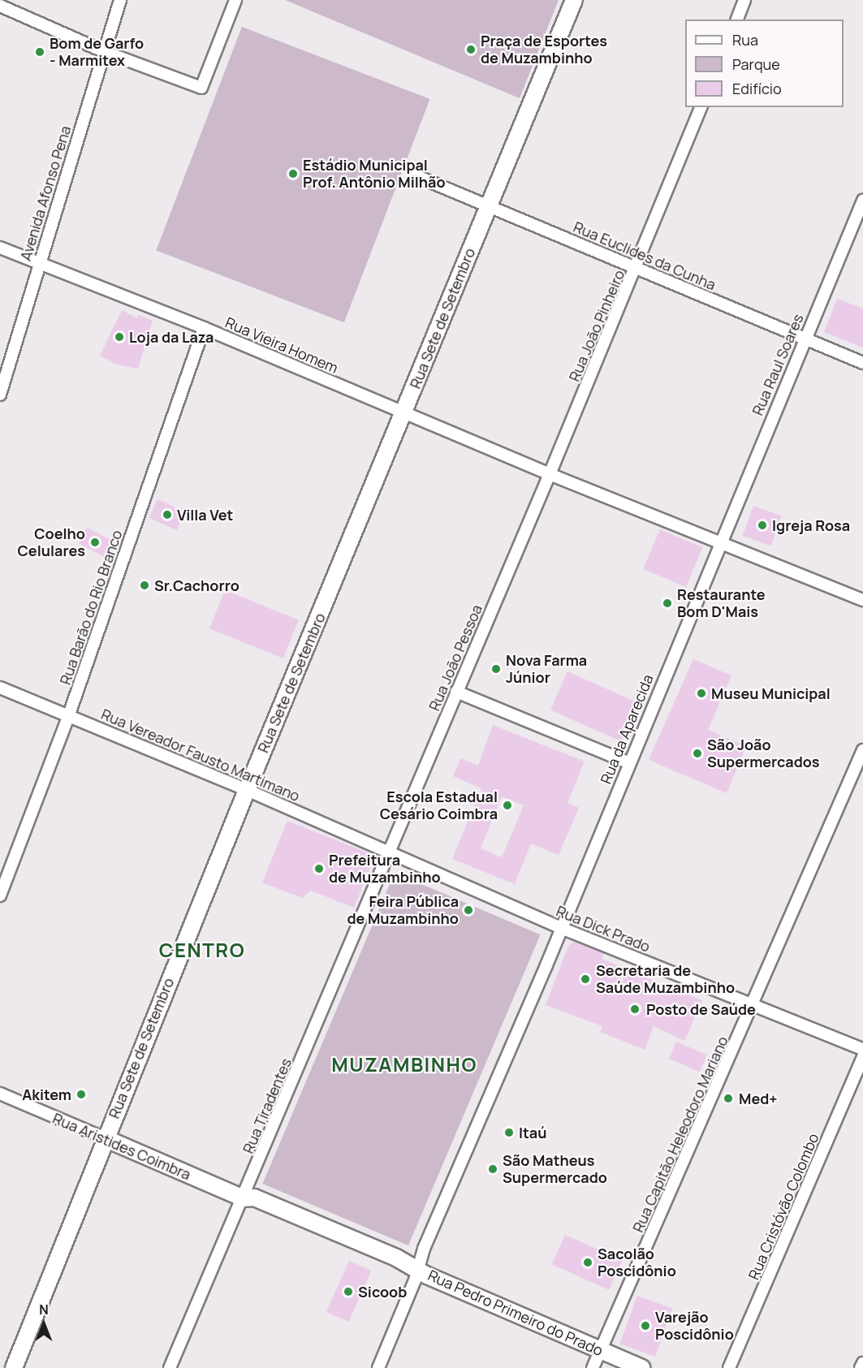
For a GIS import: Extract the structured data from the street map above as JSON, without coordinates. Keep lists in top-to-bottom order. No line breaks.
{"streets":{"main road":["Rua Sete de Setembro","Rua Aristides Coimbra","Rua Pedro Primeiro do Prado"],"street":["Avenida Afonso Pena","Rua Euclides da Cunha","Rua João Pinheiro","Rua Vieira Homem","Rua Raul Soares","Rua Barão do Rio Branco","Rua João Pessoa","Rua da Aparecida","Rua Vereador Fausto Martimano","Rua Dick Prado","Rua Tiradentes","Rua Capitão Heleodoro Mariano","Rua Cristóvão Colombo"]},"crossings":[["Avenida Afonso Pena","Rua Vieira Homem"],["Rua Euclides da Cunha","Rua Sete de Setembro"],["Rua Euclides da Cunha","Rua João Pinheiro"],["Rua Euclides da Cunha","Rua Raul Soares"],["Rua Sete de Setembro","Rua Vieira Homem"],["Rua Sete de Setembro","Rua Vereador Fausto Martimano"],["Rua Sete de Setembro","Rua Aristides Coimbra"],["Rua João Pinheiro","Rua Vieira Homem"],["Rua João Pinheiro","Rua João Pessoa"],["Rua Vieira Homem","Rua Raul Soares"],["Rua Vieira Homem","Rua Barão do Rio Branco"],["Rua Vieira Homem","Rua João Pessoa"],["Rua Vieira Homem","Rua da Aparecida"],["Rua Raul Soares","Rua da Aparecida"],["Rua Barão do Rio Branco","Rua Vereador Fausto Martimano"],["Rua João Pessoa","Rua Vereador Fausto Martimano"],["Rua João Pessoa","Rua Dick Prado"],["Rua João Pessoa","Rua Tiradentes"],["Rua da Aparecida","Rua Dick Prado"],["Rua da Aparecida","Rua Aristides Coimbra"],["Rua da Aparecida","Rua Pedro Primeiro do Prado"],["Rua Vereador Fausto Martimano","Rua Dick Prado"],["Rua Vereador Fausto Martimano","Rua Tiradentes"],["Rua Dick Prado","Rua Tiradentes"],["Rua Dick Prado","Rua Capitão Heleodoro Mariano"],["Rua Tiradentes","Rua Aristides Coimbra"],["Rua Capitão Heleodoro Mariano","Rua Pedro Primeiro do Prado"],["Rua Aristides Coimbra","Rua Pedro Primeiro do Prado"]],"districts":["CENTRO","MUZAMBINHO"],"places":["Praça de Esportes de Muzambinho","Bom de Garfo - Marmitex","Estádio Municipal Prof. Antônio Milhão","Loja da Laza","Villa Vet","Igreja Rosa","Coelho Celulares","Sr.Cachorro","Restaurante Bom D'Mais","Nova Farma Júnior","Museu Municipal","São João Supermercados","Escola Estadual Cesário Coimbra","Prefeitura de Muzambinho","Feira Pública de Muzambinho","Secretaria de Saúde Muzambinho","Posto de Saúde","Akitem","Med+","Itaú","São Matheus Supermercado","Sacolão Poscidônio","Sicoob","Varejão Poscidônio"],"legend":["Rua","Parque","Edifício"],"north":"top"}
